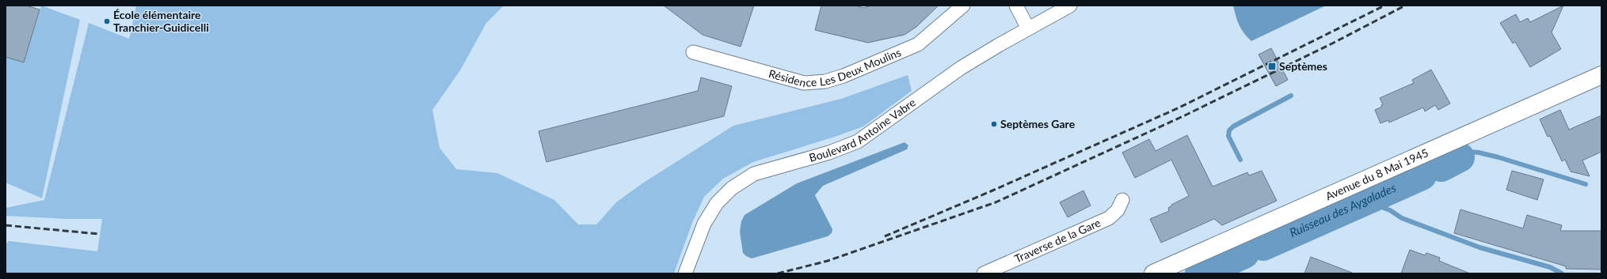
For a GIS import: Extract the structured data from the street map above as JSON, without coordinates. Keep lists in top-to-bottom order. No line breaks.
{"streets":{"main road":["Avenue du 8 Mai 1945"],"street":["Résidence Les Deux Moulins","Boulevard Antoine Vabre","Traverse de la Gare"]},"water":["Ruisseau des Aygalades"],"places":{"other":["École élémentaire Tranchier-Guidicelli","Septèmes Gare"],"transit":["Septèmes"]}}
